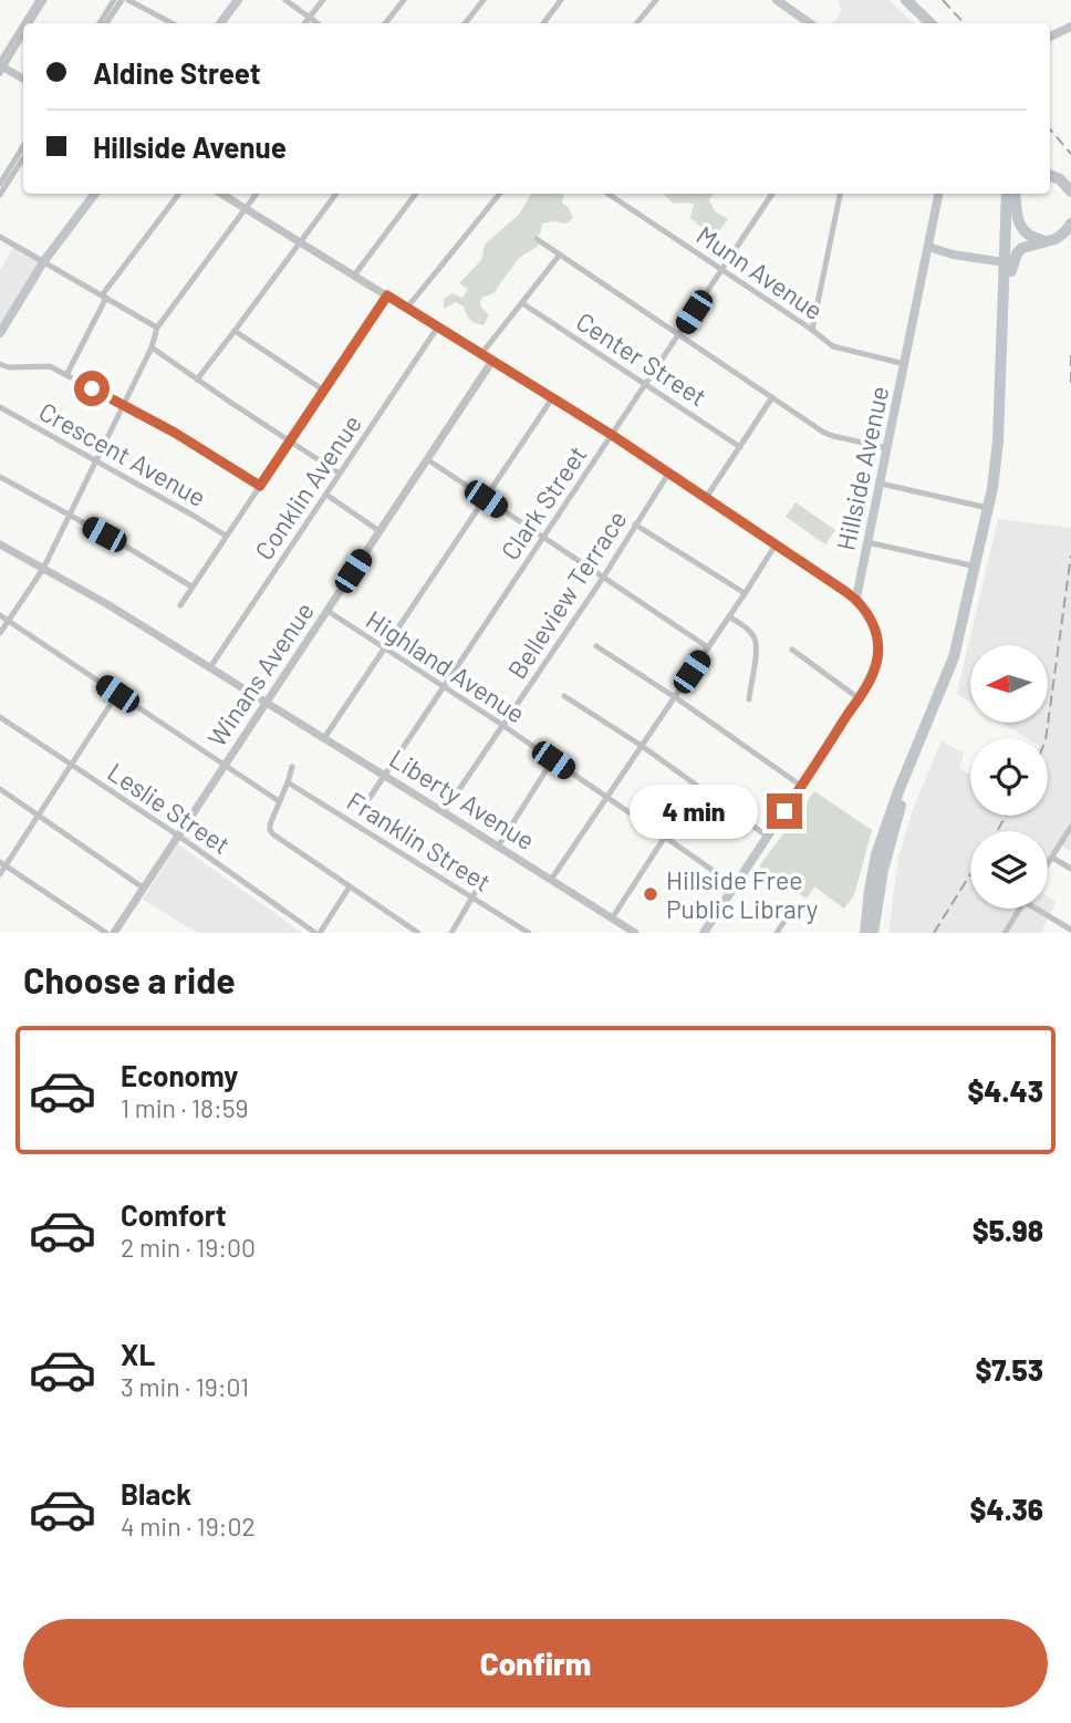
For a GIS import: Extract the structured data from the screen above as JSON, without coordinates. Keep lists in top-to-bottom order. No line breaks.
{"streets":{"main road":["Hillside Avenue"],"street":["Munn Avenue","Center Street","Crescent Avenue","Conklin Avenue","Clark Street","Belleview Terrace","Highland Avenue","Winans Avenue","Liberty Avenue","Leslie Street","Franklin Street"]},"crossings":[["Munn Avenue","Hillside Avenue"],["Munn Avenue","Clark Street"],["Center Street","Clark Street"],["Conklin Avenue","Liberty Avenue"],["Clark Street","Highland Avenue"],["Clark Street","Liberty Avenue"],["Belleview Terrace","Highland Avenue"],["Belleview Terrace","Liberty Avenue"],["Highland Avenue","Winans Avenue"],["Winans Avenue","Liberty Avenue"],["Winans Avenue","Leslie Street"]],"places":["Hillside Free Public Library"],"north":"left","page":{"banner":["Aldine Street","Hillside Avenue"],"bubble":"4 min","heading":"Choose a ride","list":[{"name":"Economy","note":"1 min · 18:59","value":"$4.43"},{"name":"Comfort","note":"2 min · 19:00","value":"$5.98"},{"name":"XL","note":"3 min · 19:01","value":"$7.53"},{"name":"Black","note":"4 min · 19:02","value":"$4.36"}],"buttons":"Confirm"}}
